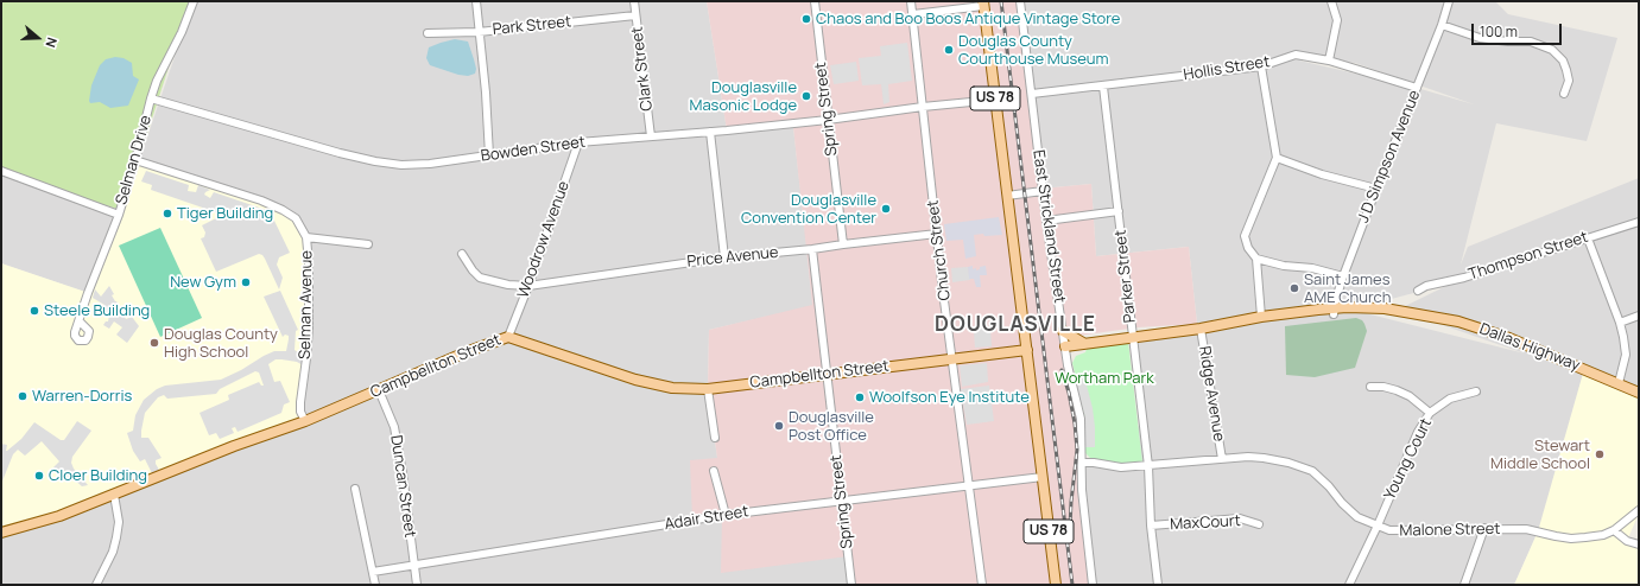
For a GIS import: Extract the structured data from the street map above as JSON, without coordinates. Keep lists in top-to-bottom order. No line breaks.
{"streets":{"main road":["US 78","Dallas Highway","Campbellton Street"],"street":["Park Street","Clark Street","Hollis Street","Spring Street","Bowden Street","J D Simpson Avenue","Selman Drive","East Strickland Street","Woodrow Avenue","Church Street","Thompson Street","Price Avenue","Parker Street","Selman Avenue","Ridge Avenue","Young Court","Duncan Street","Adair Street","MaxCourt","Malone Street"]},"crossings":[["Park Street","Clark Street"],["Clark Street","Bowden Street"],["Hollis Street","J D Simpson Avenue"],["Hollis Street","East Strickland Street"],["Hollis Street","Parker Street"],["US 78","Bowden Street"],["US 78","Campbellton Street"],["US 78","Adair Street"],["Spring Street","Bowden Street"],["Spring Street","Price Avenue"],["Spring Street","Campbellton Street"],["Spring Street","Adair Street"],["Bowden Street","Selman Drive"],["Bowden Street","Woodrow Avenue"],["Bowden Street","Church Street"],["J D Simpson Avenue","Dallas Highway"],["Selman Drive","Selman Avenue"],["East Strickland Street","Dallas Highway"],["East Strickland Street","Malone Street"],["Woodrow Avenue","Price Avenue"],["Woodrow Avenue","Campbellton Street"],["Church Street","Price Avenue"],["Church Street","Campbellton Street"],["Church Street","Adair Street"],["Parker Street","Dallas Highway"],["Parker Street","MaxCourt"],["Parker Street","Malone Street"],["Selman Avenue","Campbellton Street"],["Dallas Highway","Ridge Avenue"],["Campbellton Street","Duncan Street"],["Ridge Avenue","Malone Street"],["Young Court","Malone Street"],["Duncan Street","Adair Street"]],"districts":["DOUGLASVILLE"],"parks":["Wortham Park"],"places":["Chaos and Boo Boos Antique Vintage Store","Douglas County Courthouse Museum","Douglasville Masonic Lodge","Douglasville Convention Center","Tiger Building","New Gym","Saint James AME Church","Steele Building","Douglas County High School","Warren-Dorris","Woolfson Eye Institute","Douglasville Post Office","Stewart Middle School","Cloer Building"],"scale_bar":"100 m","north":"right"}
